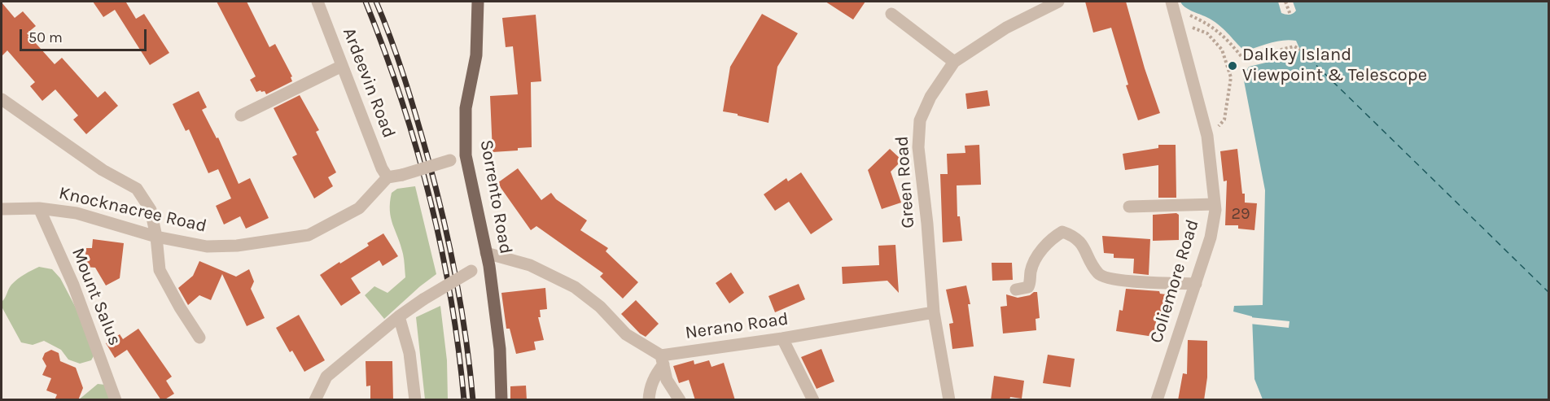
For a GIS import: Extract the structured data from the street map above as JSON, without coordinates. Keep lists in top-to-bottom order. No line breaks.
{"streets":{"main road":["Sorrento Road"],"street":["Ardeevin Road","Green Road","Knocknacree Road","Coliemore Road","Mount Salus","Nerano Road"]},"crossings":[["Ardeevin Road","Knocknacree Road"],["Green Road","Nerano Road"],["Knocknacree Road","Mount Salus"]],"places":["Dalkey Island Viewpoint & Telescope"],"house_numbers":["29"],"scale_bar":"50 m"}
